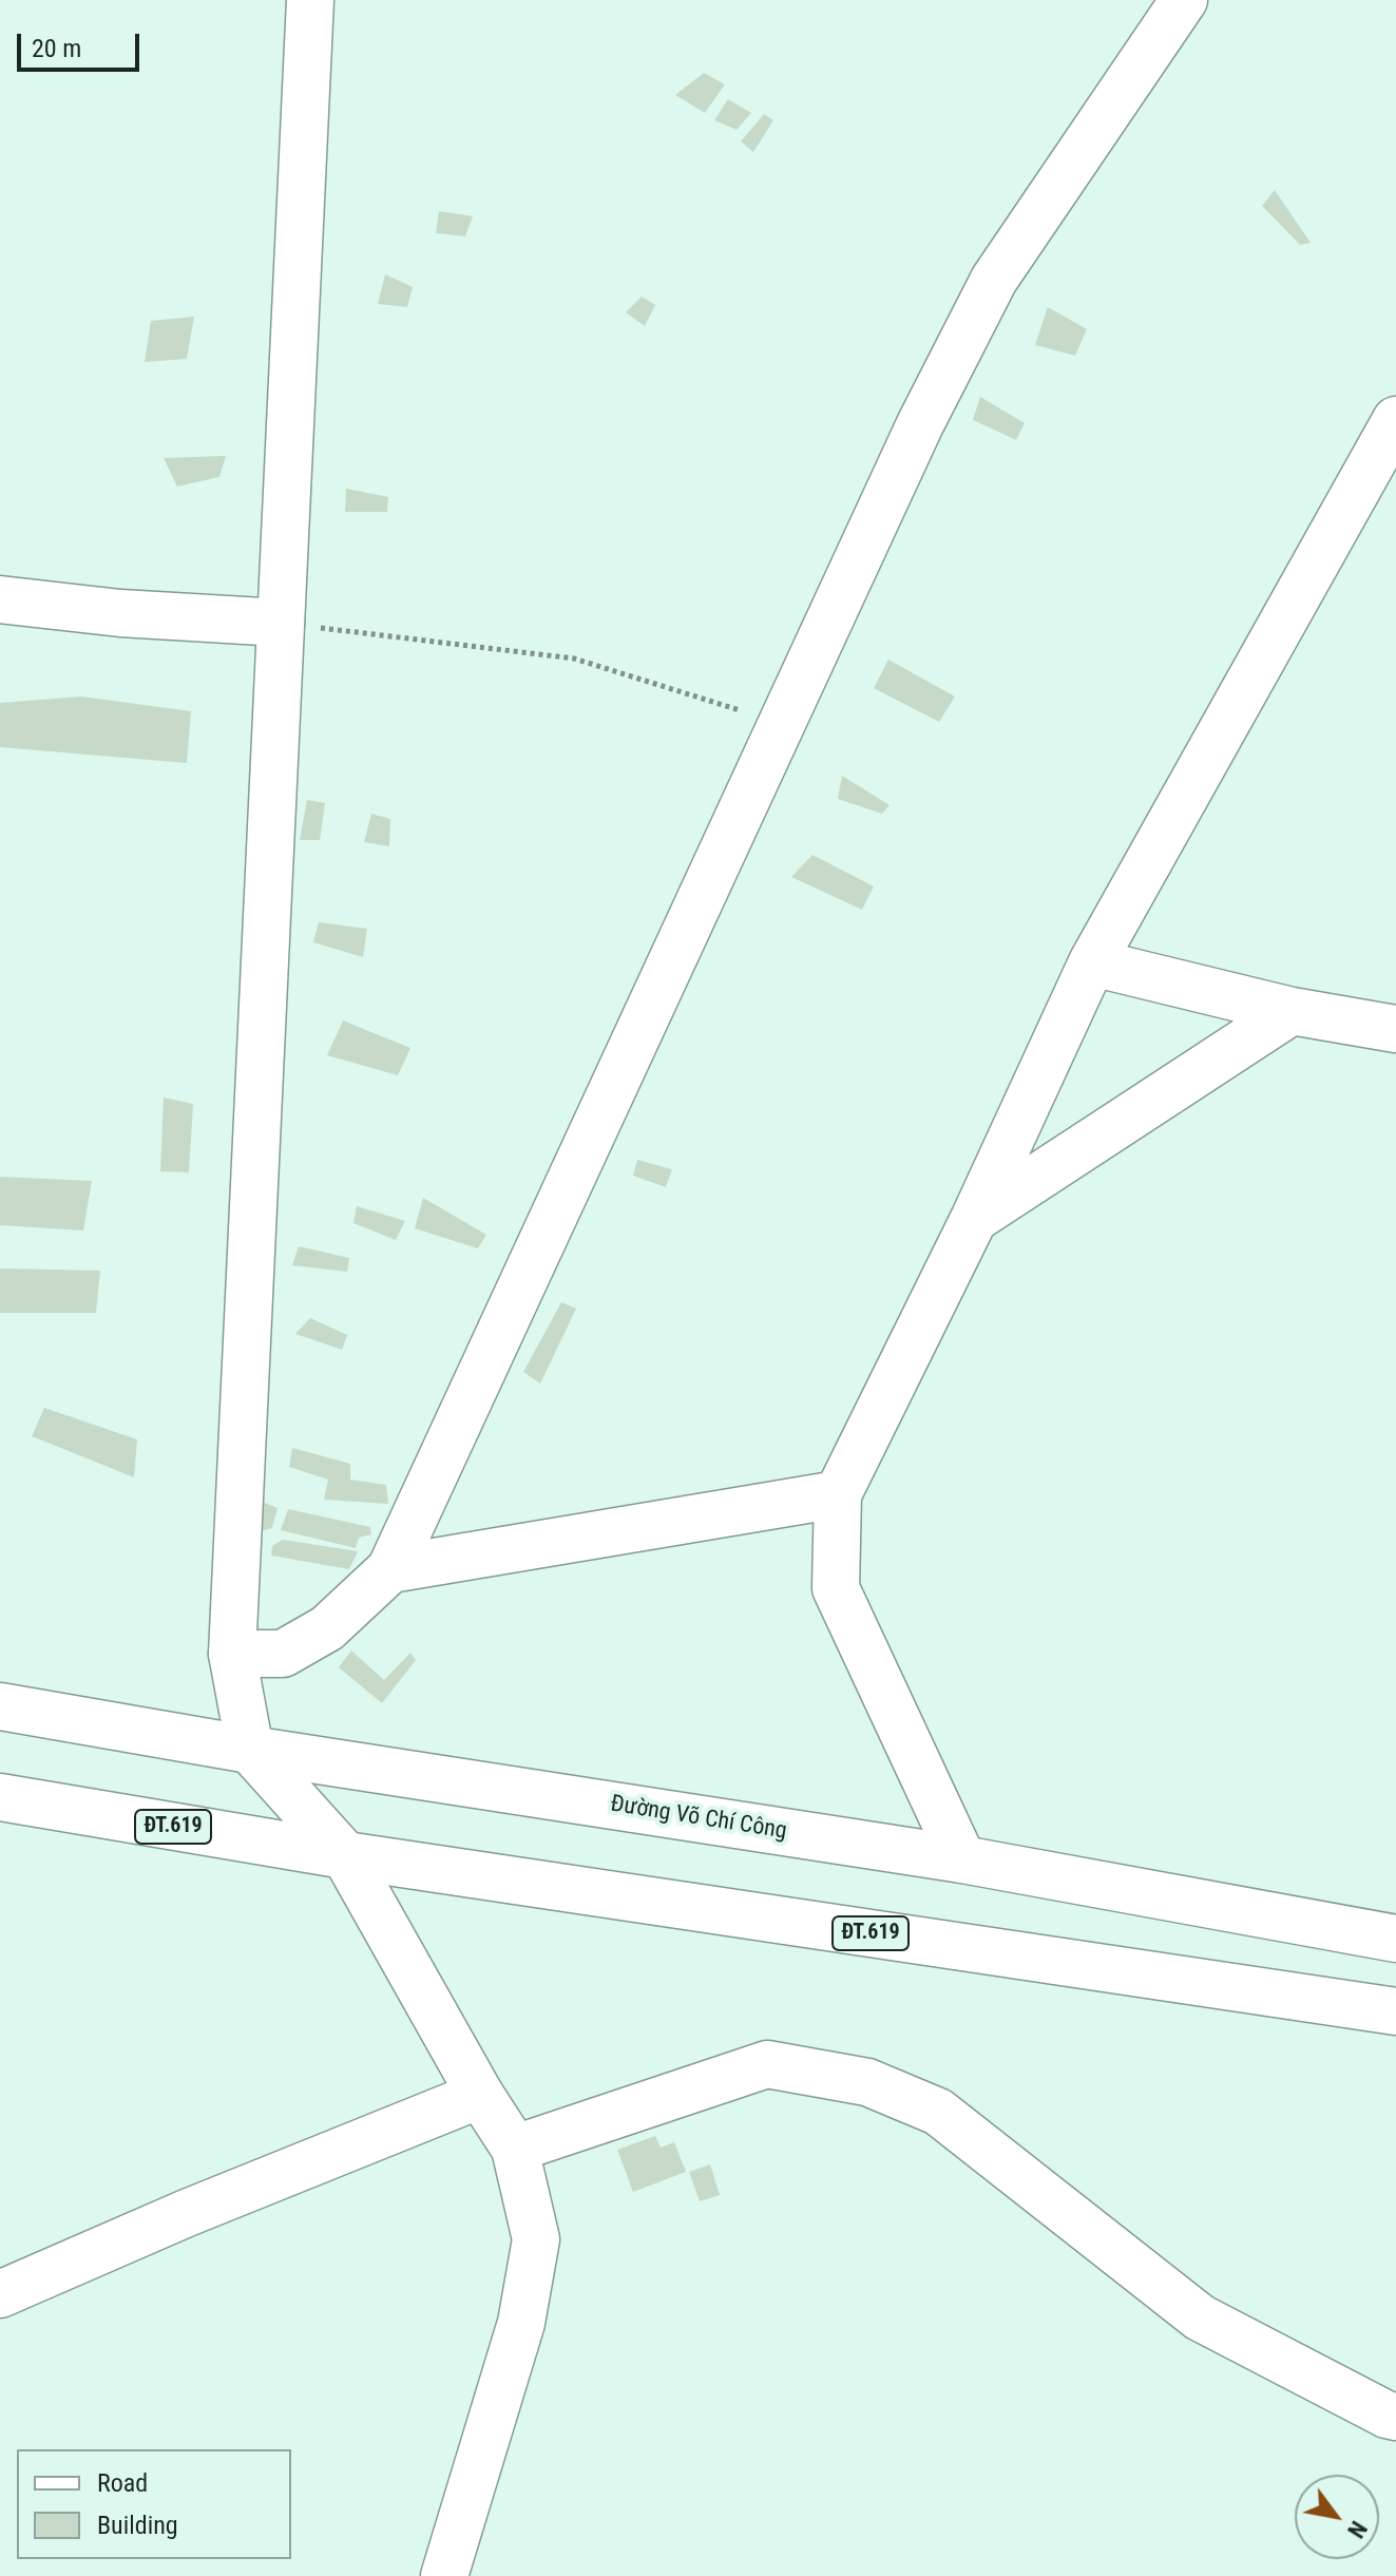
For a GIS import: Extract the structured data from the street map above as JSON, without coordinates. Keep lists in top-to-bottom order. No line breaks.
{"streets":{"street":["Đường Võ Chí Công","ĐT.619"]},"legend":["Road","Building"],"scale_bar":"20 m","north":"bottom right"}
